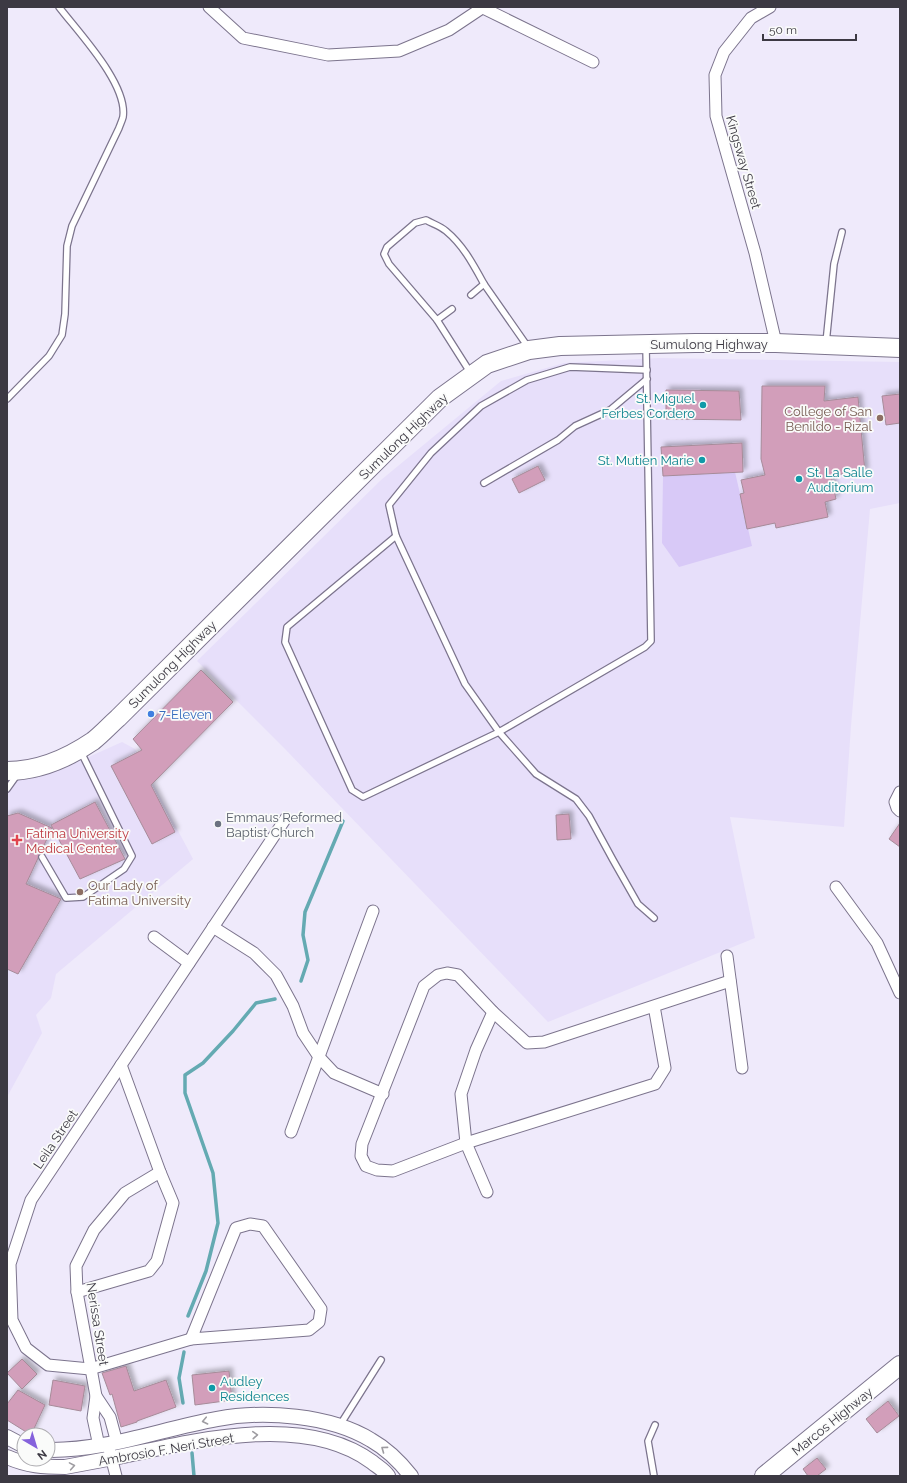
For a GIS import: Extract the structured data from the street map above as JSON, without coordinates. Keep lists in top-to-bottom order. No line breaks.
{"streets":{"main road":["Sumulong Highway","Marcos Highway"],"street":["Kingsway Street","Leila Street","Nerissa Street","Ambrosio F. Neri Street"]},"crossings":[["Kingsway Street","Sumulong Highway"],["Leila Street","Nerissa Street"]],"places":{"other":["St. Miguel Ferbes Cordero","College of San Benildo - Rizal","St. Mutien Marie","St. La Salle Auditorium","7-Eleven","Emmaus Reformed Baptist Church","Our Lady of Fatima University","Audley Residences"],"health":["Fatima University Medical Center"]},"scale_bar":"50 m","north":"bottom right"}
